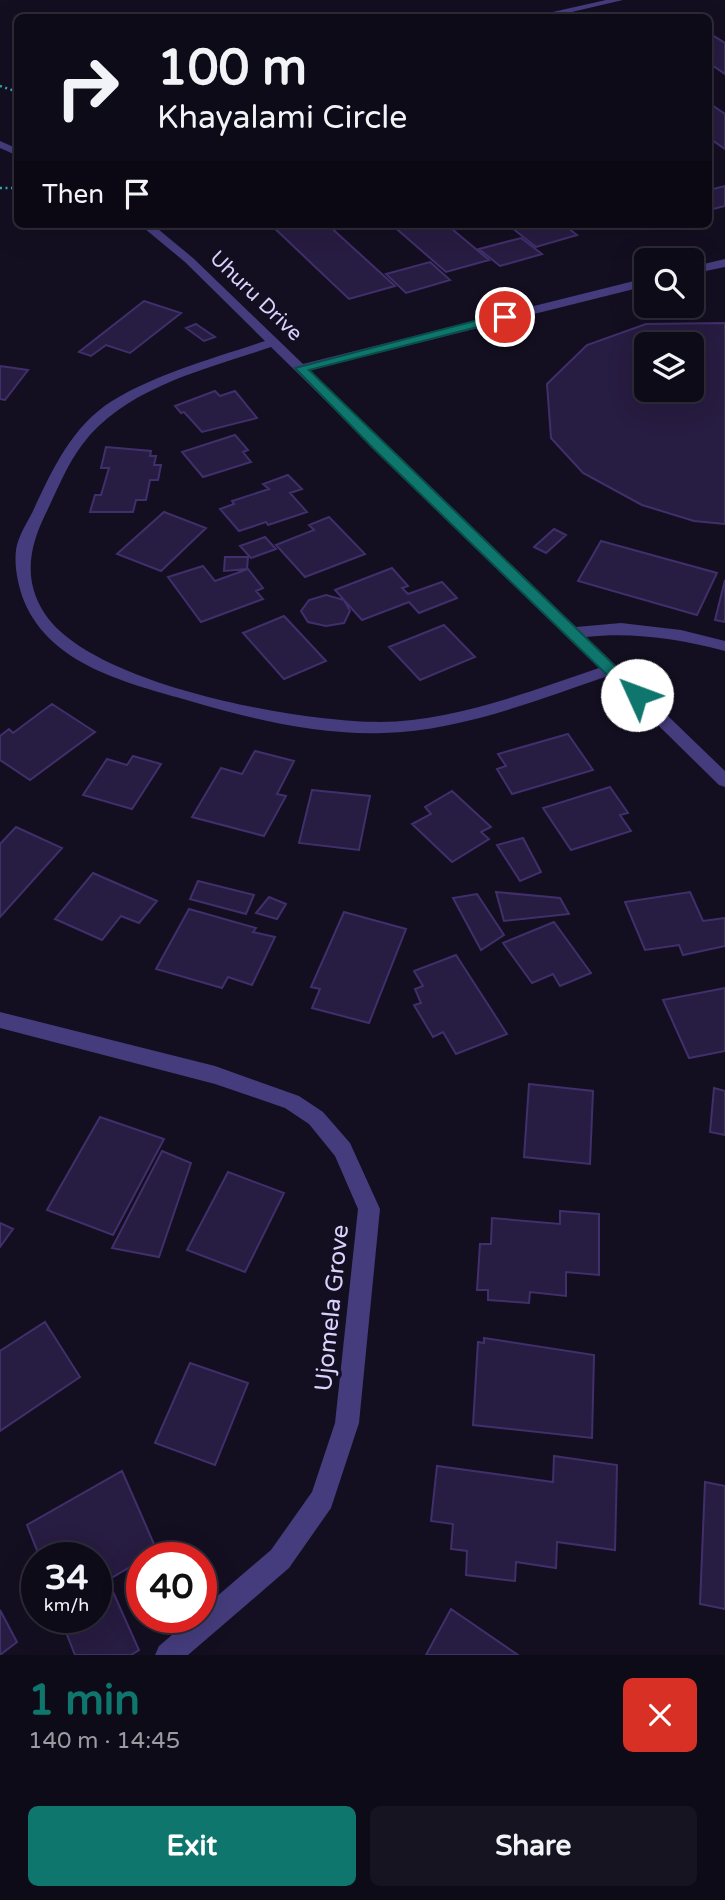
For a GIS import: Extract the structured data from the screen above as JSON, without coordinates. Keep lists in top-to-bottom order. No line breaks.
{"streets":{"street":["Uhuru Drive","Ujomela Grove"]},"page":{"turn":["100 m","Khayalami Circle"],"then":"Then","speed":"34 km/h","limit":"40","heading":["1 min","140 m · 14:45"],"buttons":["Exit","Share"]}}
